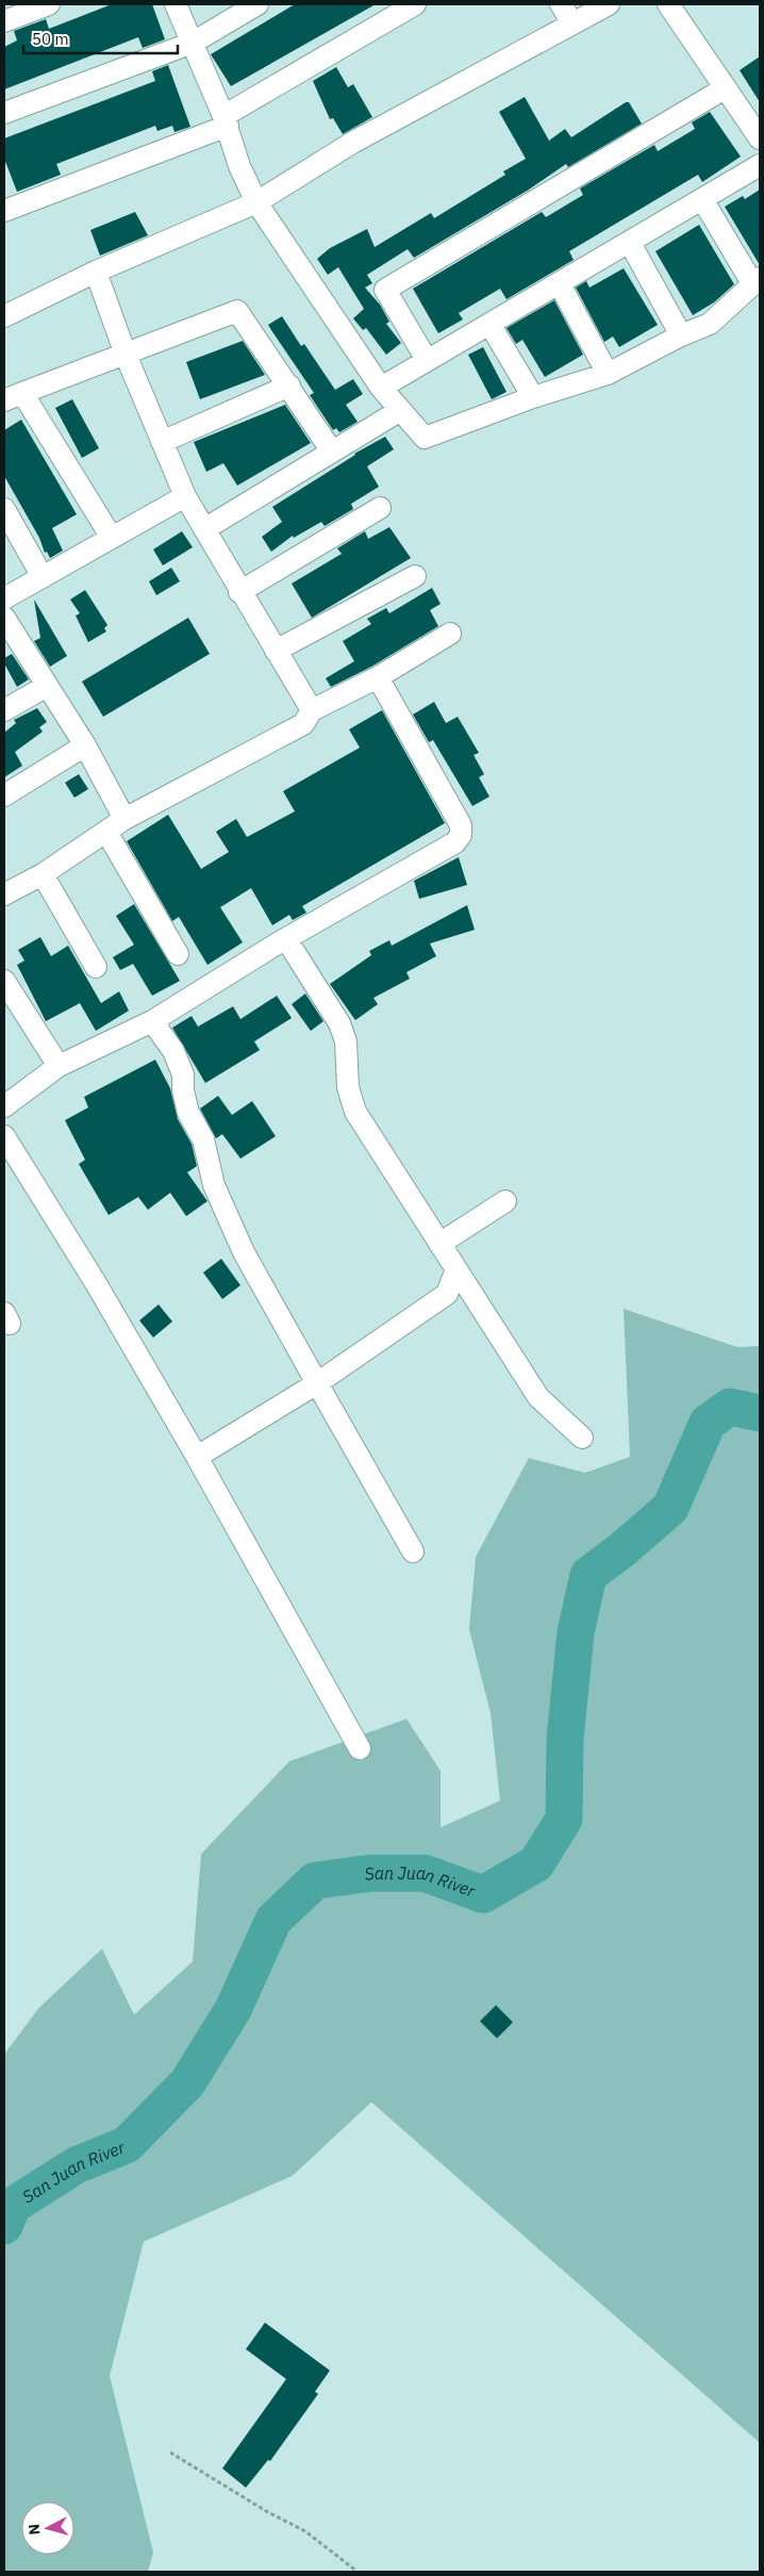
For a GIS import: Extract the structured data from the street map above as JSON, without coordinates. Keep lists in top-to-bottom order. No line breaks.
{"water":["San Juan River"],"scale_bar":"50 m","north":"left"}
